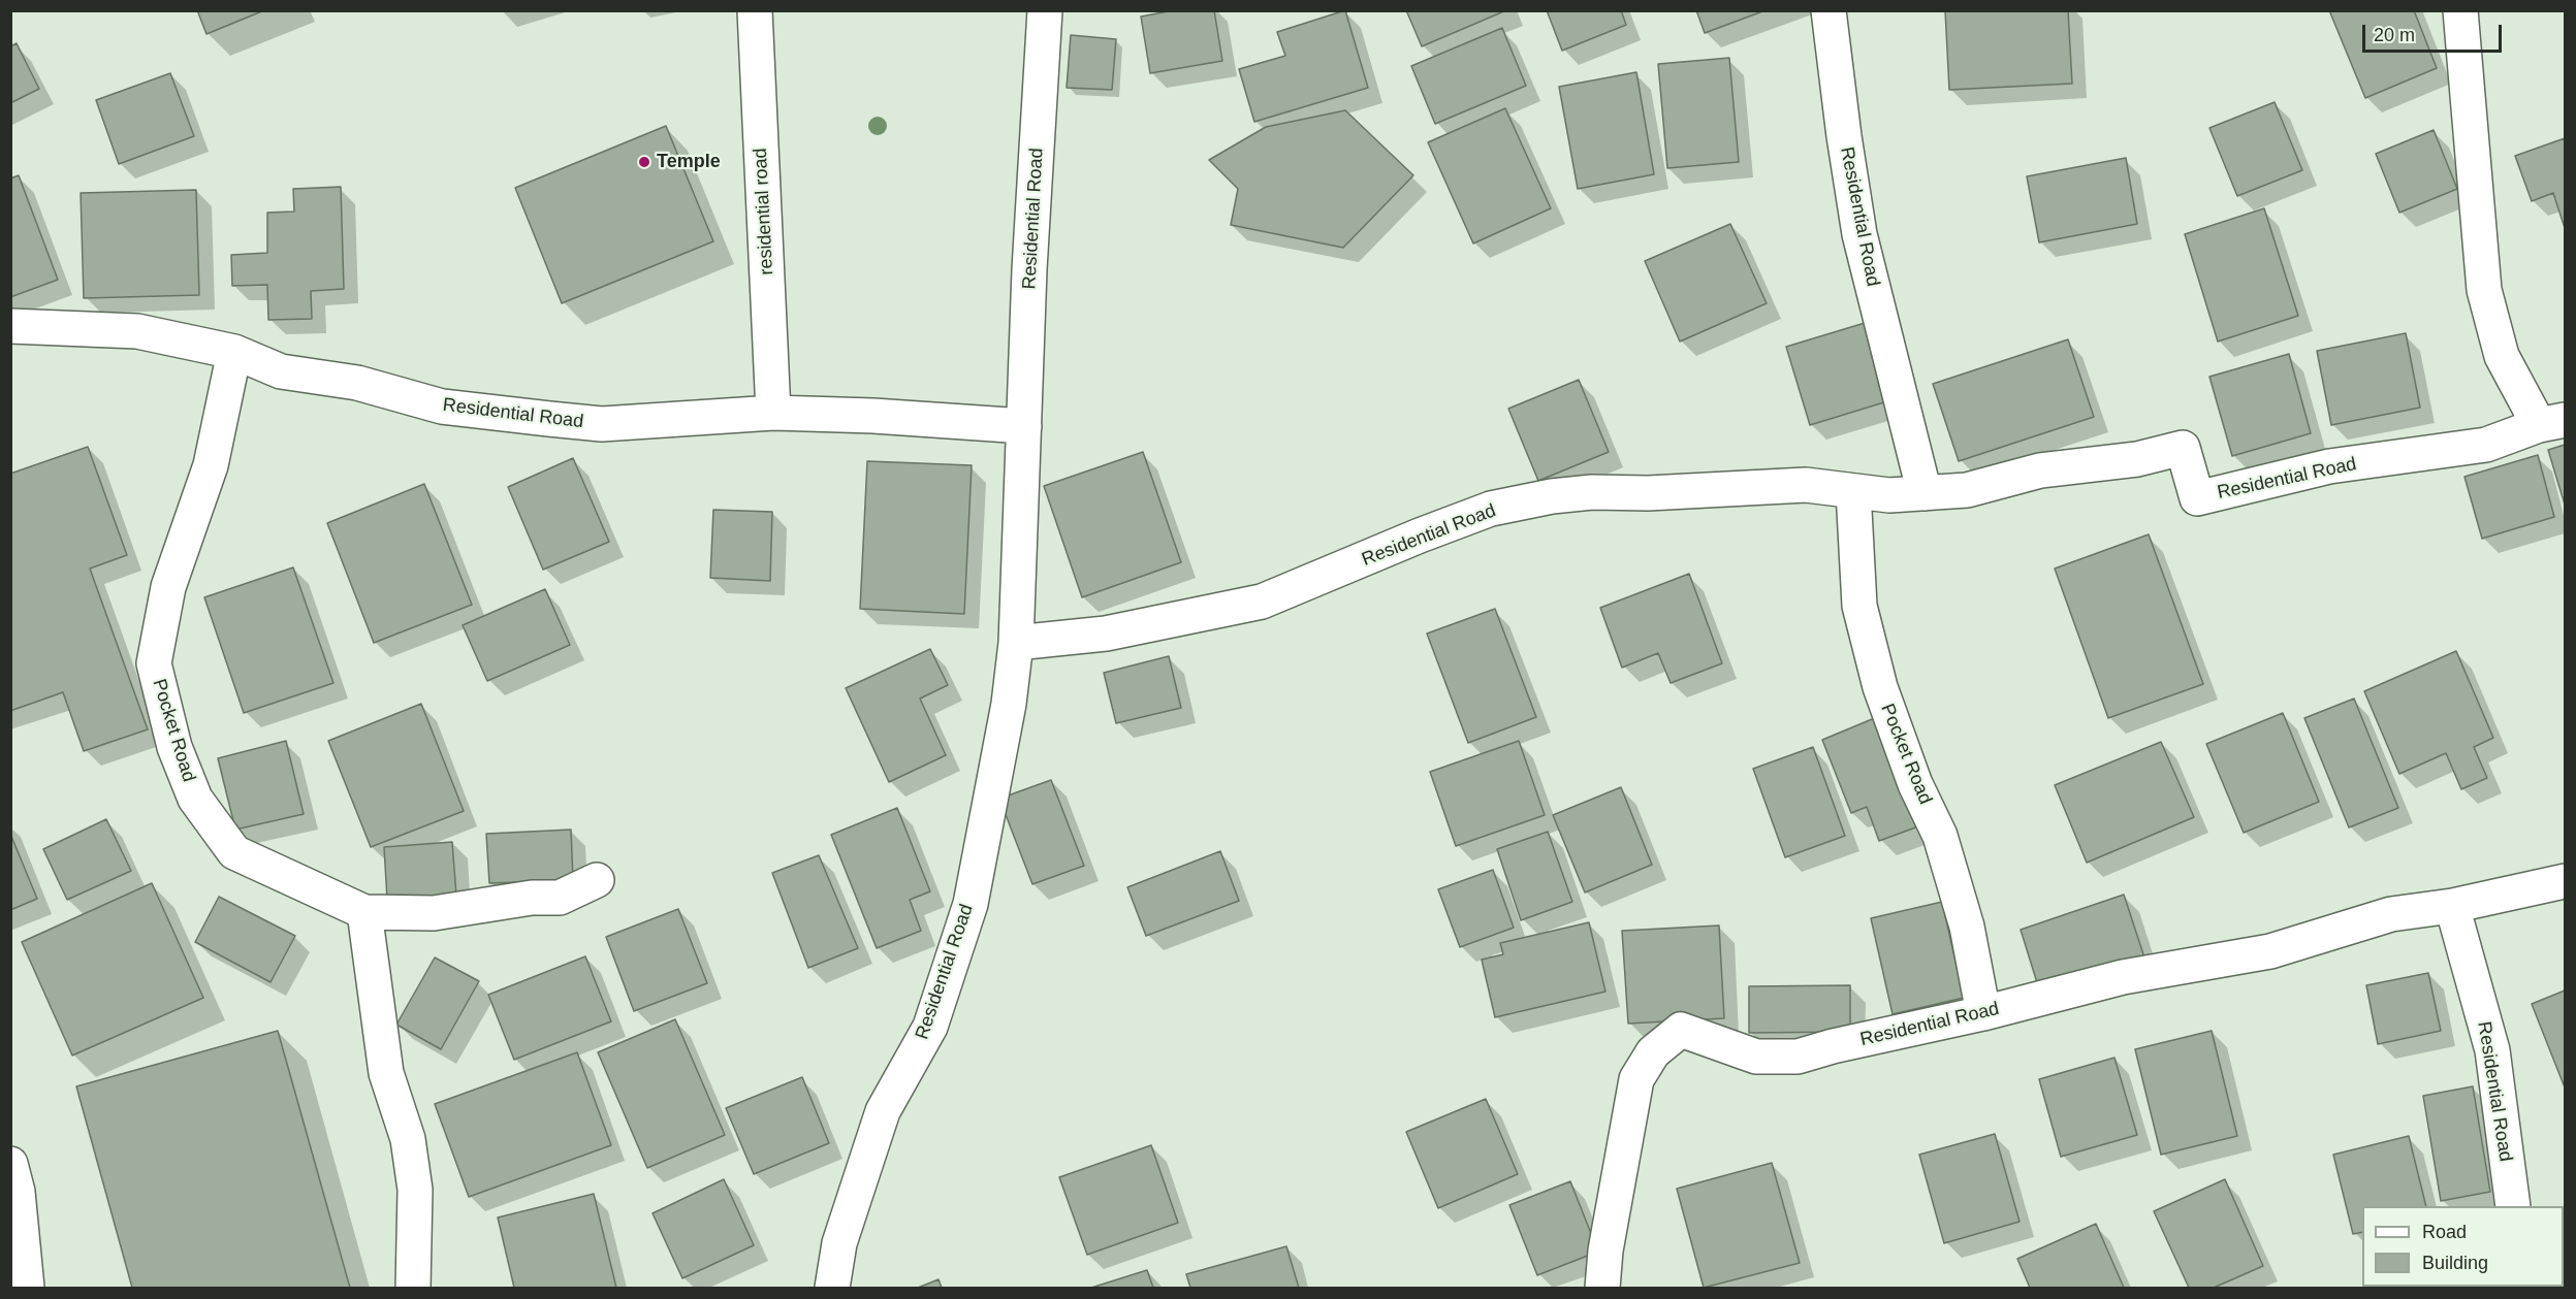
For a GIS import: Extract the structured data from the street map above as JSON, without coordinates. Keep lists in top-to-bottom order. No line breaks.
{"streets":{"street":["residential road","Residential Road","Pocket Road"]},"crossings":[["residential road","Residential Road"],["Residential Road","Pocket Road"]],"places":["Temple"],"legend":["Road","Building"],"scale_bar":"20 m"}
